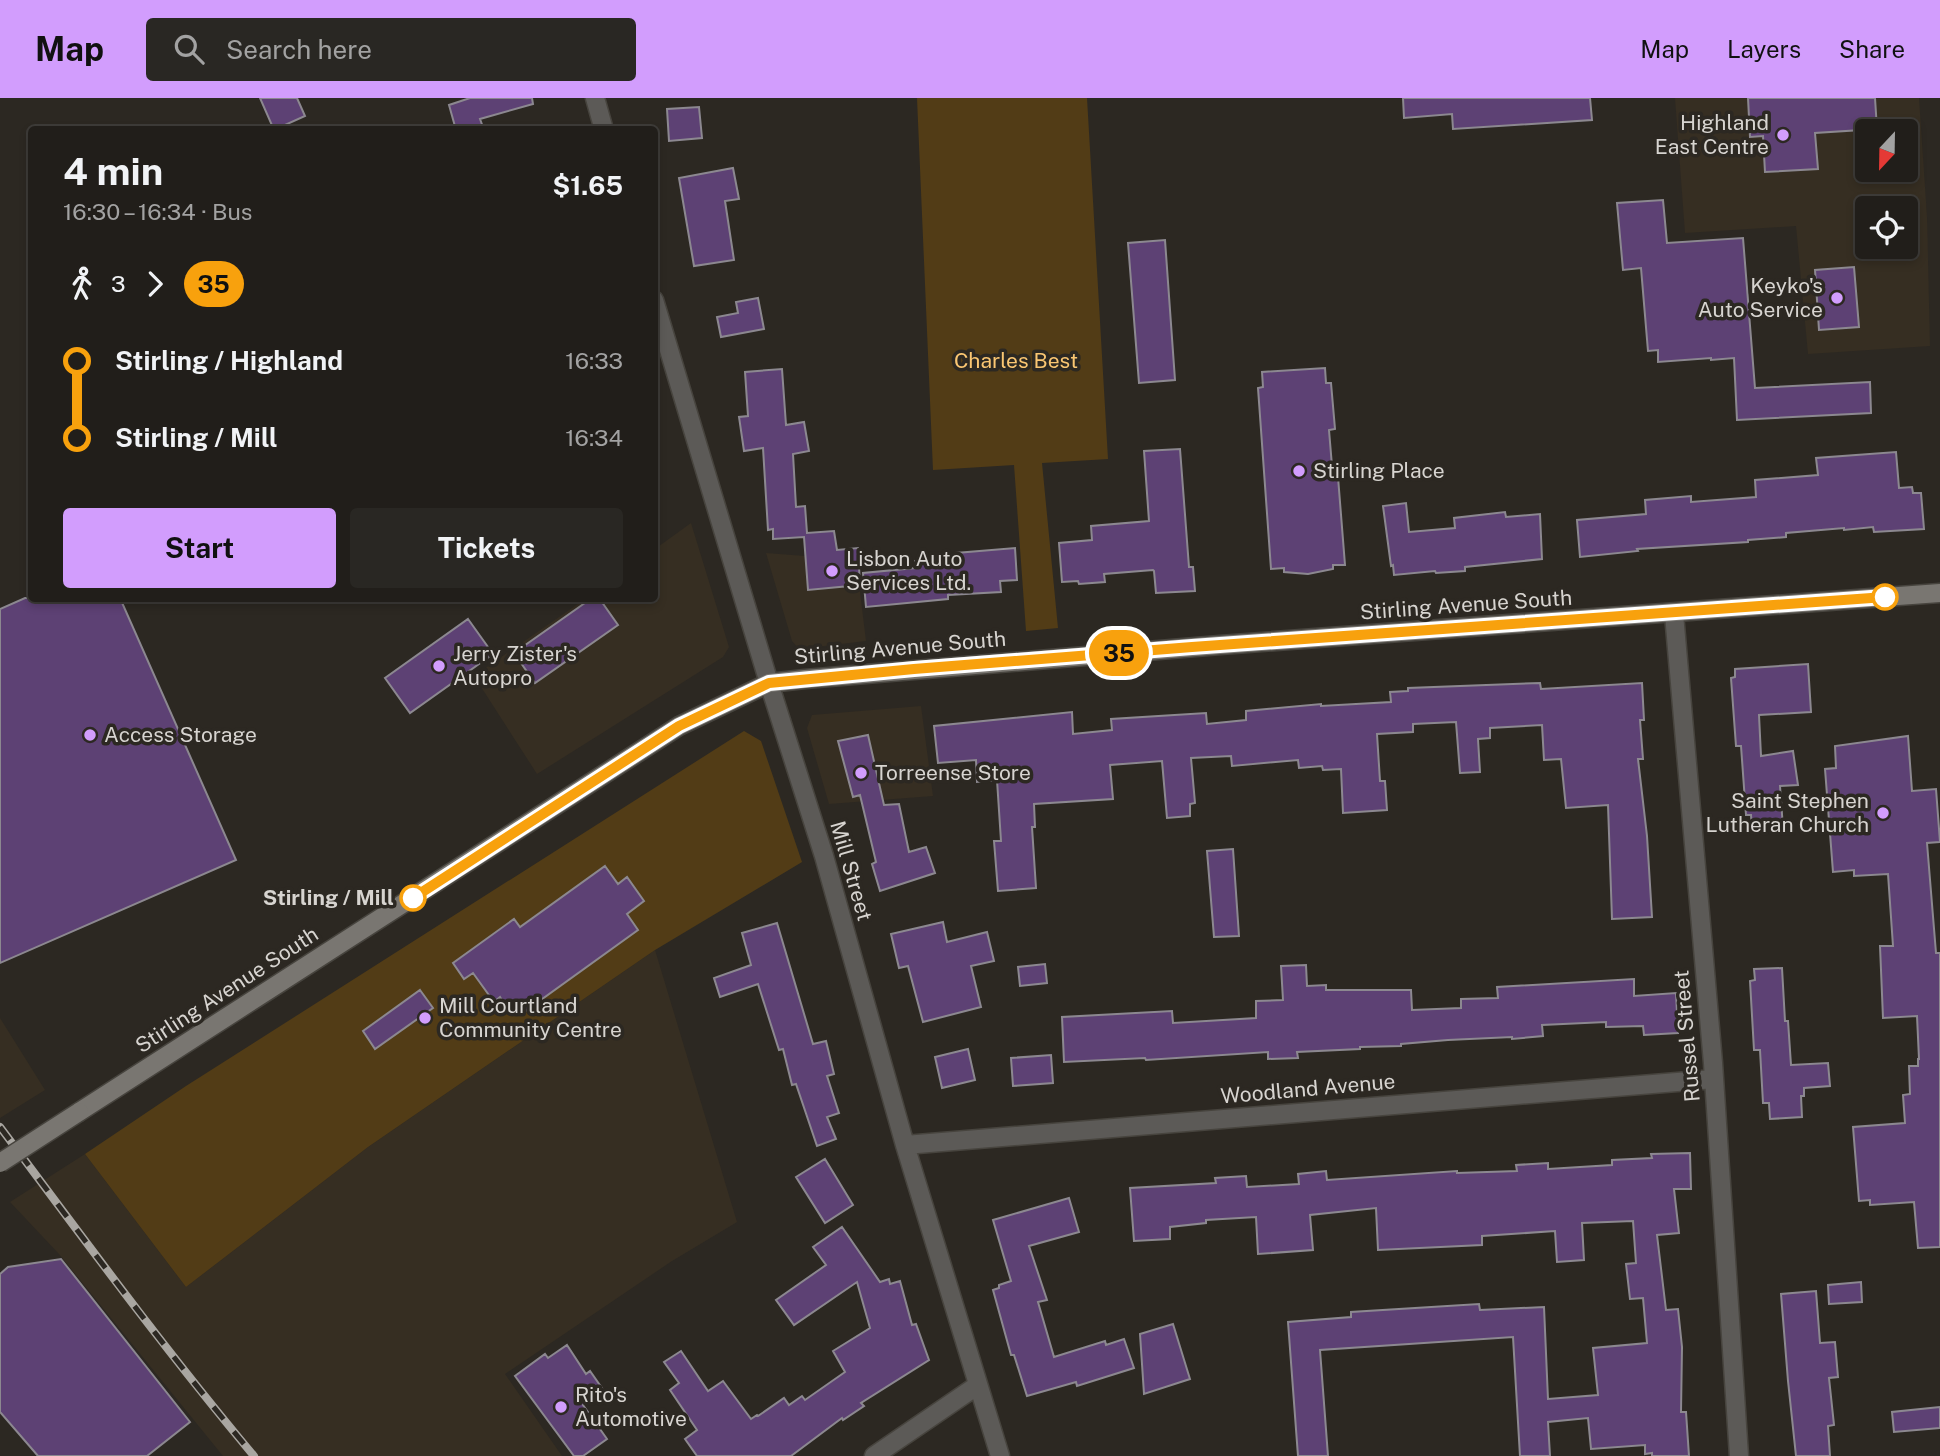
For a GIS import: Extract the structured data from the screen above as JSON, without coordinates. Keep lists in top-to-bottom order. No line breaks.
{"streets":{"street":["Stirling Avenue South","Mill Street","Russel Street","Woodland Avenue"]},"crossings":[["Stirling Avenue South","Mill Street"],["Stirling Avenue South","Russel Street"],["Mill Street","Woodland Avenue"],["Russel Street","Woodland Avenue"]],"parks":["Charles Best"],"places":["Highland East Centre","Keyko's Auto Service","Stirling Place","Lisbon Auto Services Ltd.","Jerry Zister's Autopro","Access Storage","Torreense Store","Saint Stephen Lutheran Church","Stirling / Mill","Mill Courtland Community Centre","Rito's Automotive"],"lines":["bus line 35"],"north":"bottom","page":{"header":"Map","search":"Search here","nav":["Map","Layers","Share"],"on_map":"35","heading":["4 min","16:30 – 16:34 · Bus","$1.65"],"legs":["3","35"],"list":[{"name":"Stirling / Highland","value":"16:33"},{"name":"Stirling / Mill","value":"16:34"}],"buttons":["Start","Tickets"]}}
